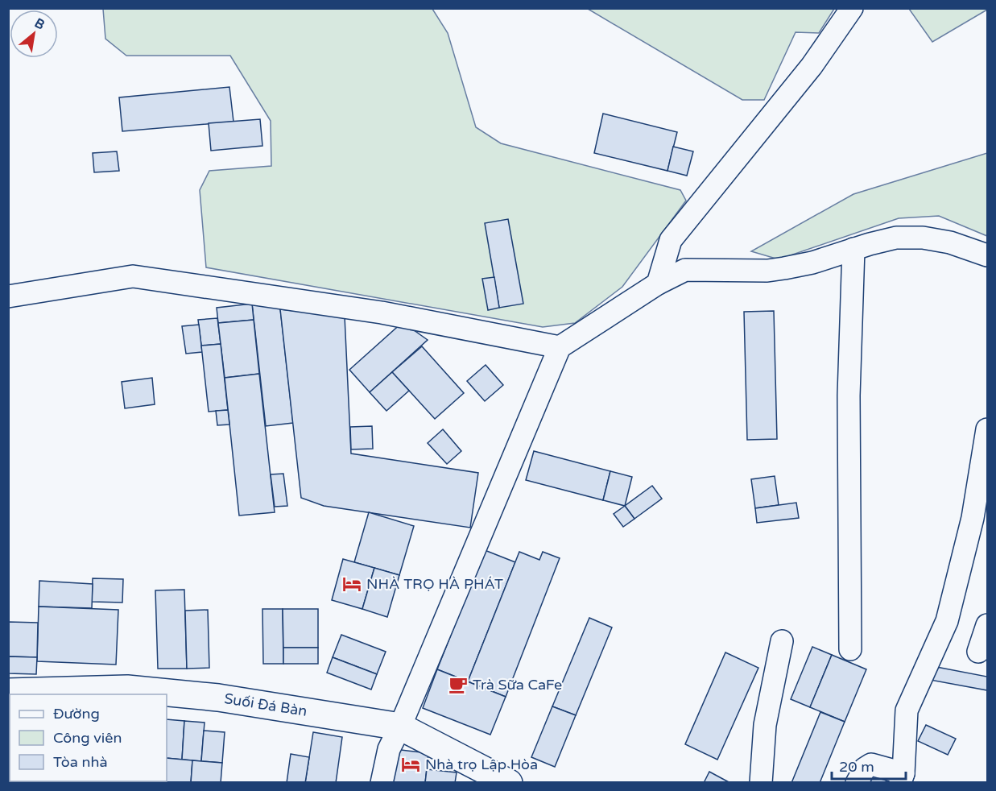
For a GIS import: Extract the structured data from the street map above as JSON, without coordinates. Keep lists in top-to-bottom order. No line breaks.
{"streets":{"street":["Suối Đá Bàn"]},"places":{"hotel":["NHÀ TRỌ HÀ PHÁT","Nhà trọ Lập Hòa"],"cafe":["Trà Sữa CaFe"]},"legend":["Đường","Công viên","Tòa nhà"],"scale_bar":"20 m","north":"top right"}
